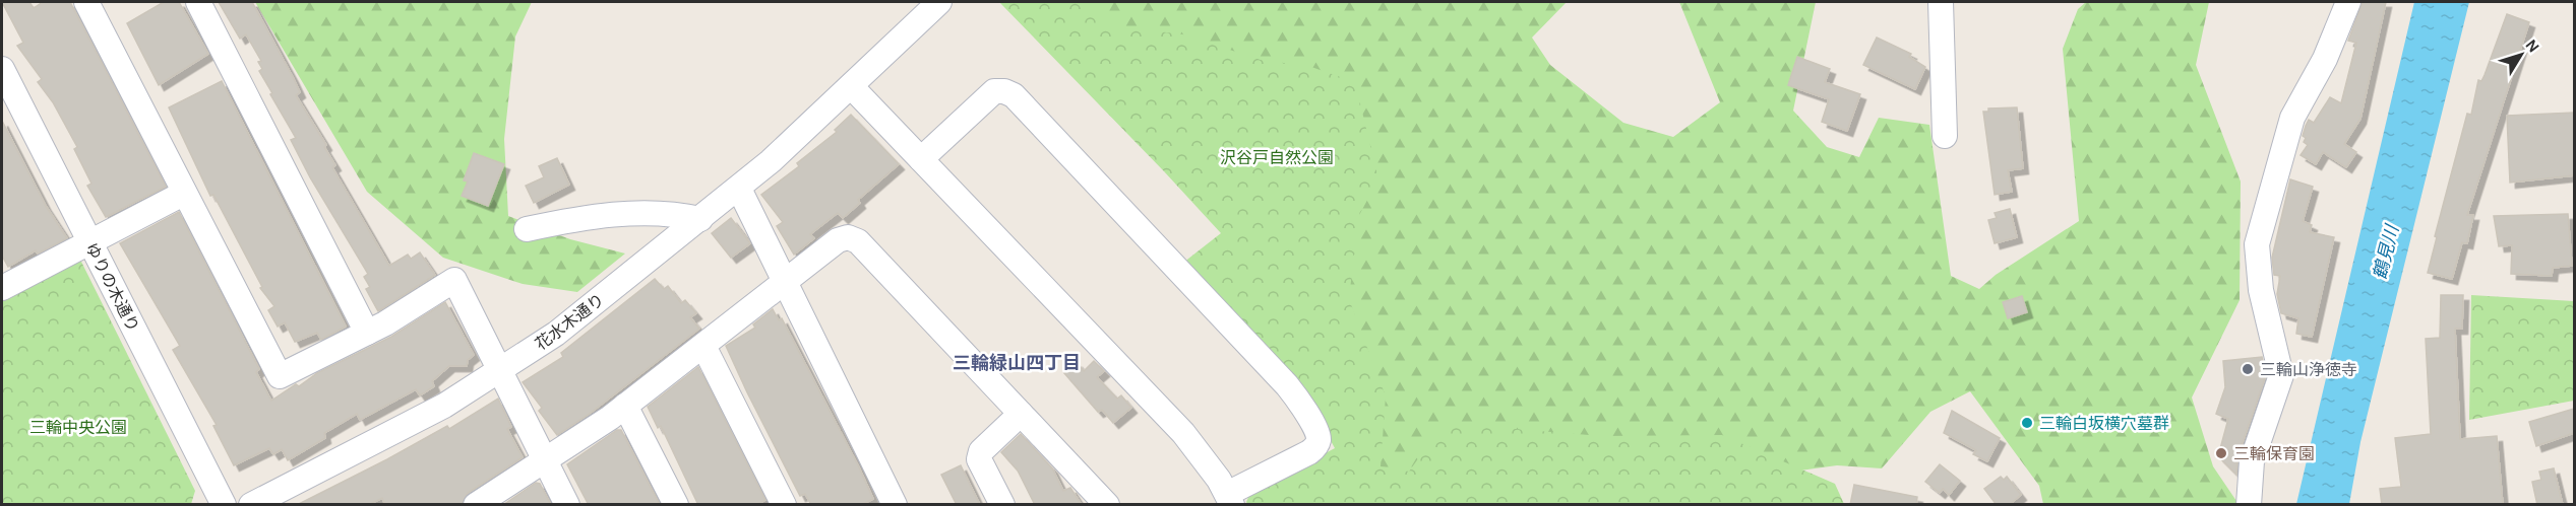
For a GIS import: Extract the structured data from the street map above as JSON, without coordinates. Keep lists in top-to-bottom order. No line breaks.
{"streets":{"street":["ゆりの木通り","花水木通り"]},"districts":["三輪緑山四丁目"],"water":["鶴見川"],"parks":["沢谷戸自然公園","三輪中央公園"],"places":["三輪山浄徳寺","三輪白坂横穴墓群","三輪保育園"],"north":"top right"}
